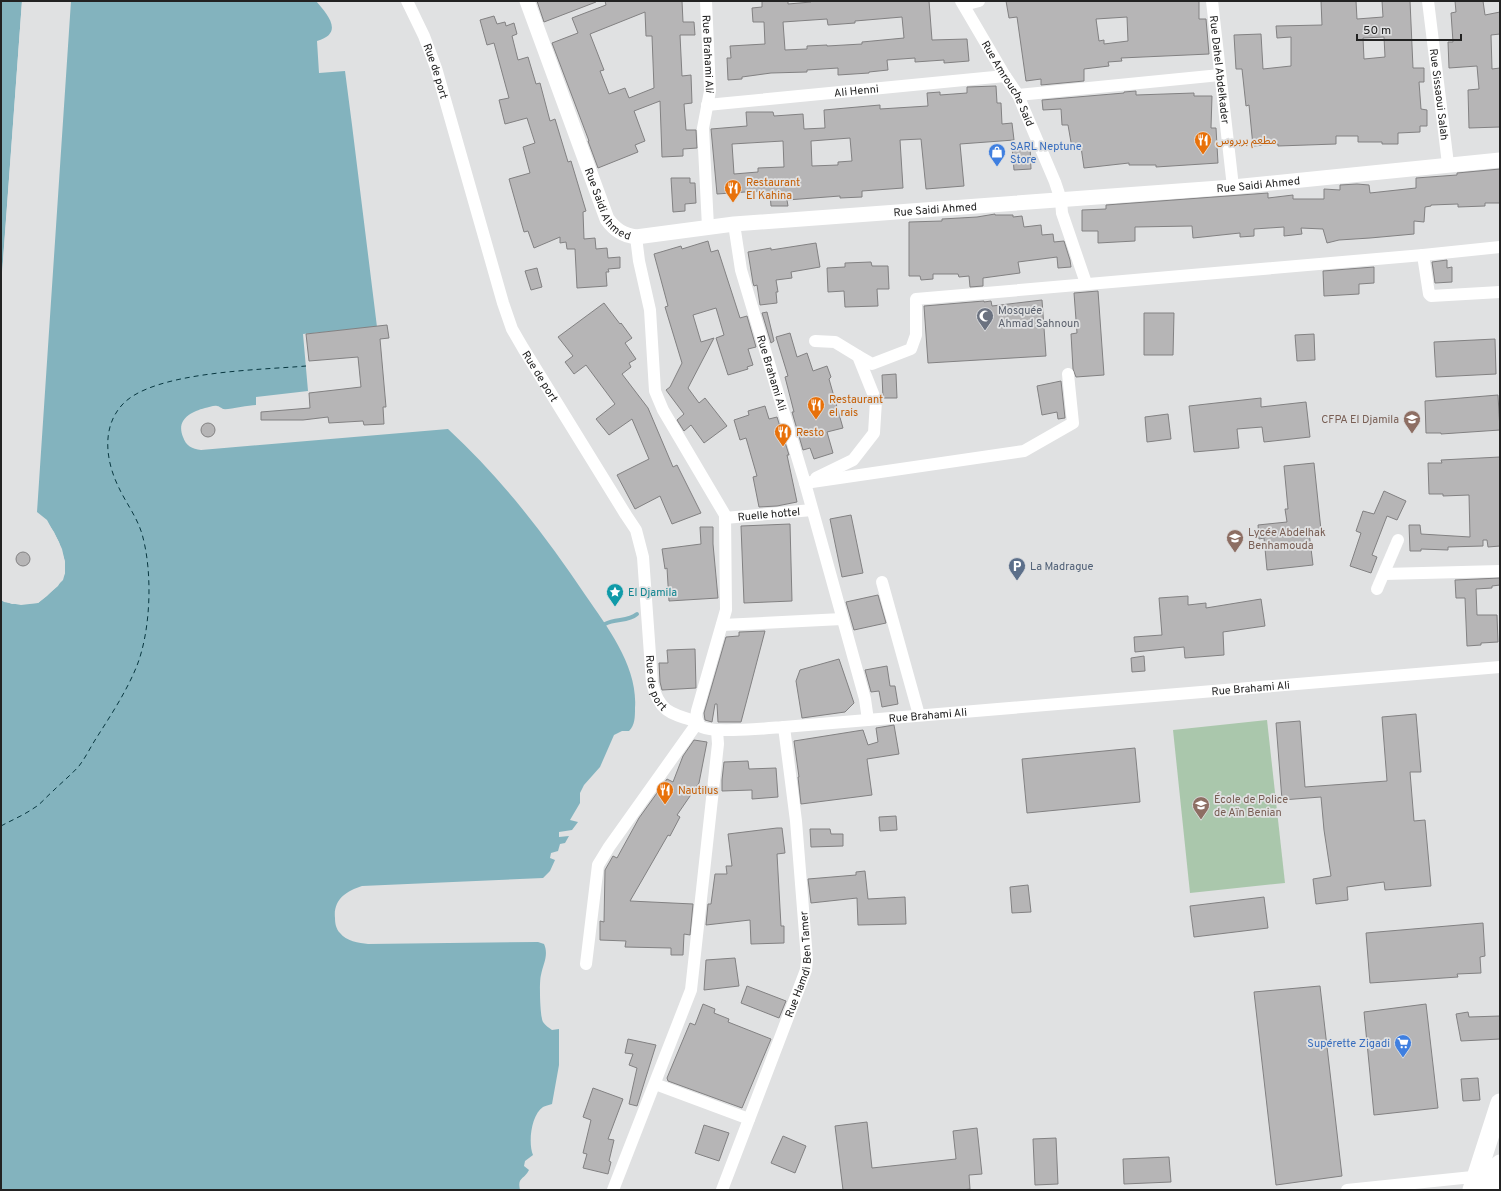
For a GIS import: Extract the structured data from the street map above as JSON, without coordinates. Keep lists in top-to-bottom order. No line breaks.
{"streets":{"street":["Rue Brahami Ali","Rue Dahel Abdelkader","Rue de port","Rue Amrouche Said","Ali Henni","Rue Sissaoui Salah","Rue Saidi Ahmed","Ruelle hottel","Rue Hamdi Ben Tamer"]},"crossings":[["Rue Brahami Ali","Ali Henni"],["Rue Brahami Ali","Rue Saidi Ahmed"],["Rue Brahami Ali","Ruelle hottel"],["Rue Dahel Abdelkader","Rue Saidi Ahmed"],["Rue Amrouche Said","Ali Henni"],["Rue Amrouche Said","Rue Saidi Ahmed"],["Rue Sissaoui Salah","Rue Saidi Ahmed"]],"places":{"restaurant":["مطعم بربروس","Restaurant El Kahina","Restaurant el rais","Resto","Nautilus"],"shop":["SARL Neptune Store"],"mosque":["Mosquée Ahmad Sahnoun"],"school or university":["CFPA El Djamila","Lycée Abdelhak Benhamouda","École de Police de Aïn Benian"],"parking":["La Madrague"],"place":["El Djamila"],"supermarket":["Supérette Zigadi"]},"scale_bar":"50 m"}
